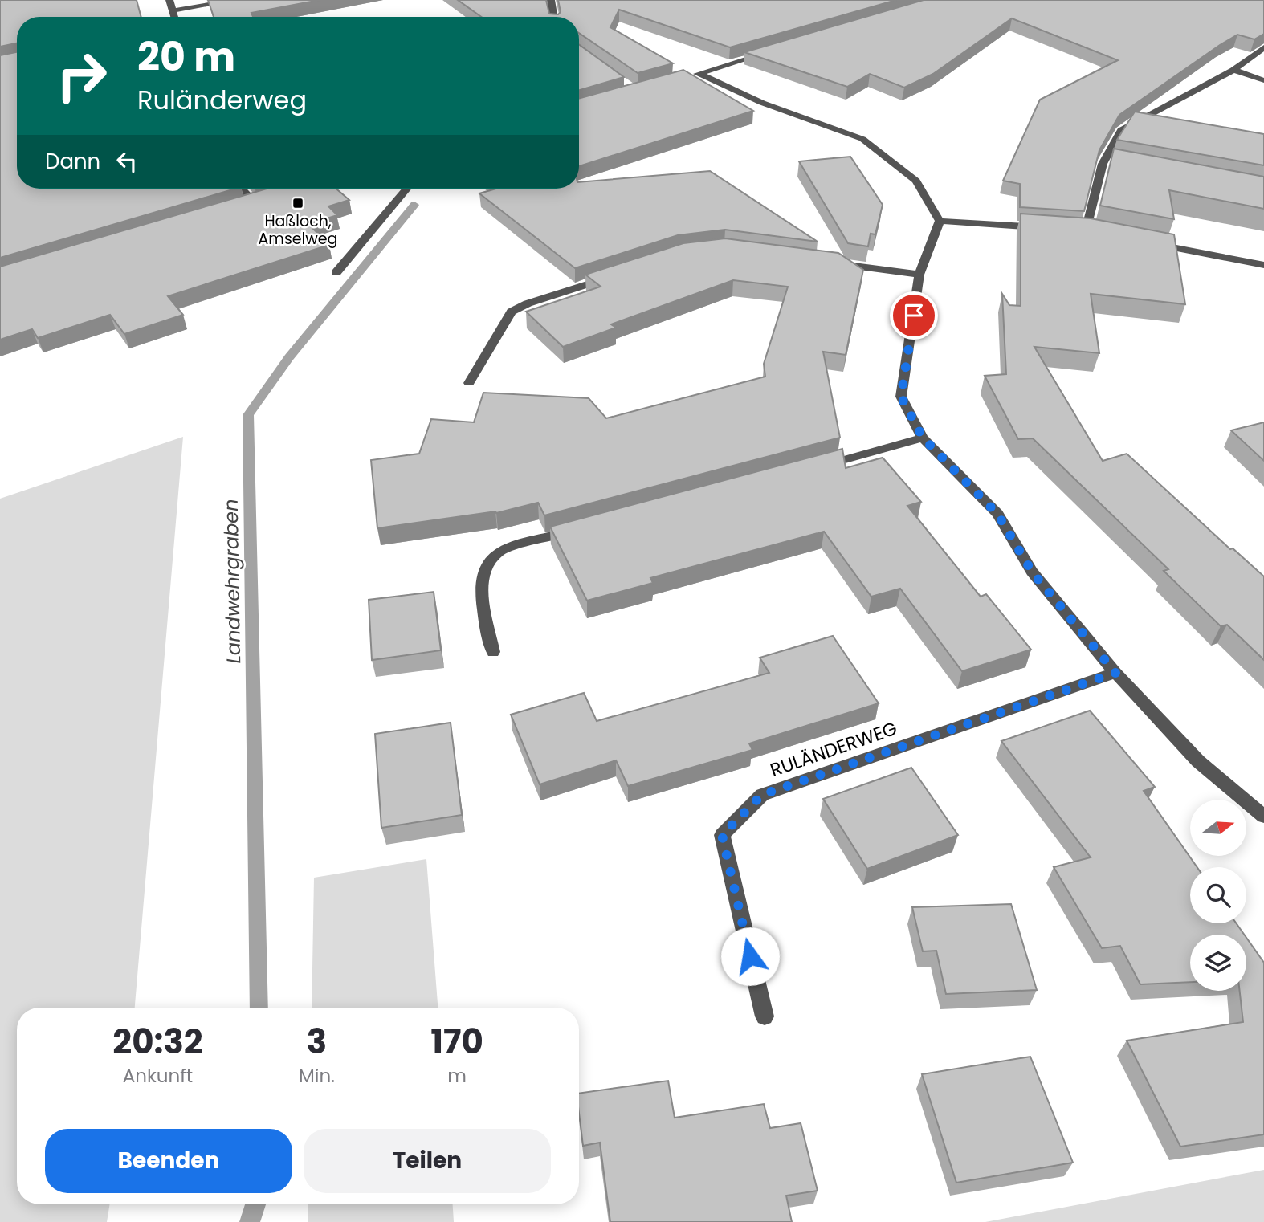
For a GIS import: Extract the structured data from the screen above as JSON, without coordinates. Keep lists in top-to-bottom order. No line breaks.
{"streets":{"street":["RULÄNDERWEG"]},"water":["Landwehrgraben"],"places":{"transit":["Haßloch, Amselweg"]},"north":"right","page":{"turn":["20 m","Ruländerweg"],"then":"Dann","eta":["20:32","Ankunft","3","Min.","170","m"],"buttons":["Beenden","Teilen"]}}
